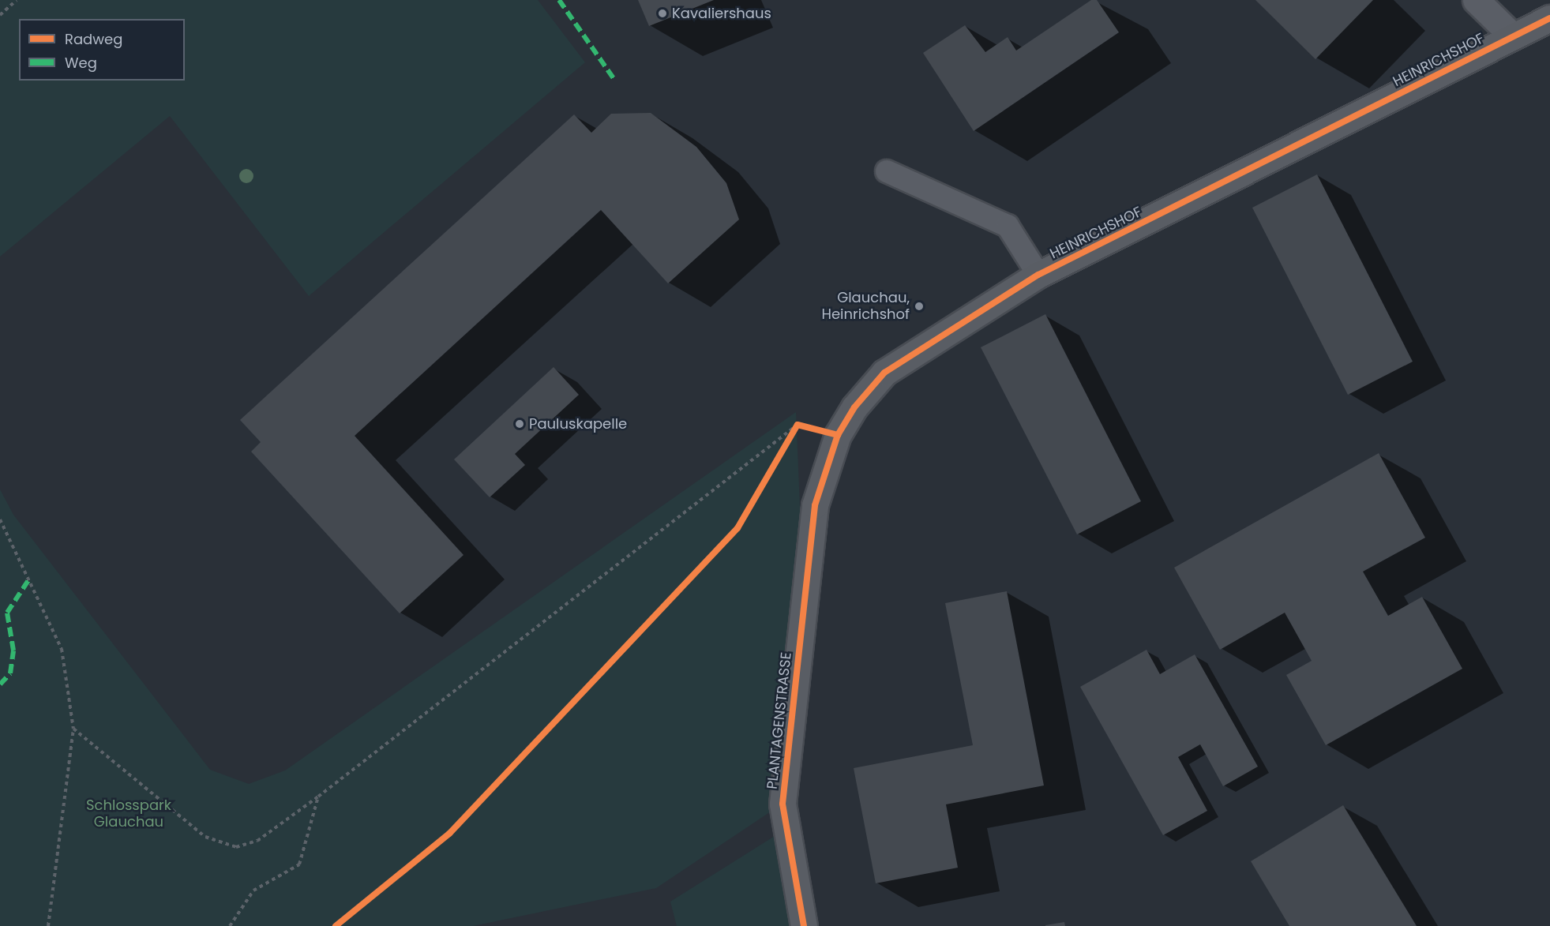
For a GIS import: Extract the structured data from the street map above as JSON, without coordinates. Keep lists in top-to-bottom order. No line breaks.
{"streets":{"street":["HEINRICHSHOF","PLANTAGENSTRASSE"]},"crossings":[["HEINRICHSHOF","PLANTAGENSTRASSE"]],"parks":["Schlosspark Glauchau"],"places":["Kavaliershaus","Glauchau, Heinrichshof","Pauluskapelle"],"legend":["Radweg","Weg"]}
